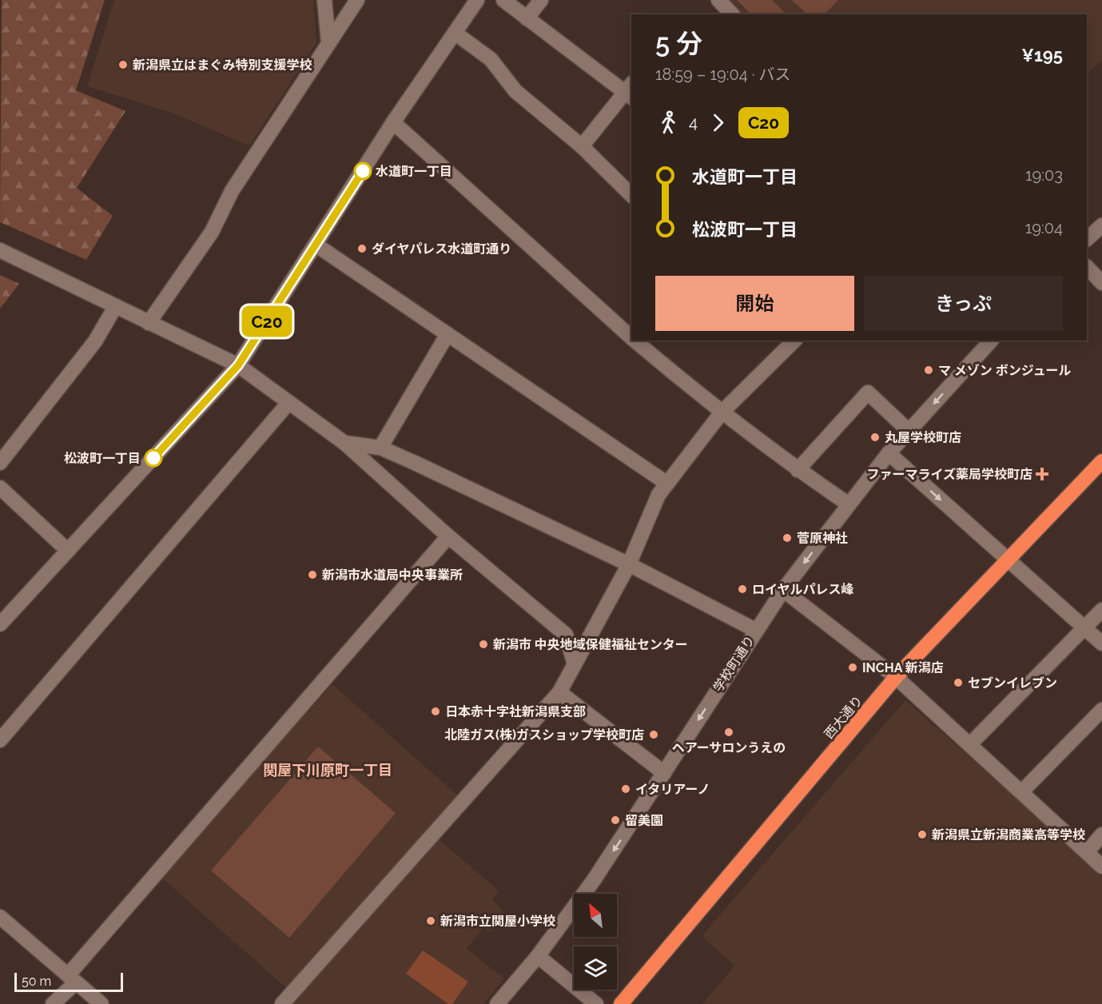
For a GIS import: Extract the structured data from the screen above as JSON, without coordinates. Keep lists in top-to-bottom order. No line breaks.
{"streets":{"highway":["西大通り"],"street":["学校町通り"]},"one_way":["学校町通り"],"districts":["関屋下川原町一丁目"],"places":{"other":["新潟県立はまぐみ特別支援学校","水道町一丁目","ダイヤパレス水道町通り","マ メゾン ボンジュール","丸屋学校町店","松波町一丁目","菅原神社","新潟市水道局中央事業所","ロイヤルパレス峰","新潟市 中央地域保健福祉センター","INCHA 新潟店","セブンイレブン","日本赤十字社新潟県支部","ヘアーサロンうえの","北陸ガス(株)ガスショップ学校町店","イタリアーノ","留美園","新潟県立新潟商業高等学校","新潟市立関屋小学校"],"health":["ファーマライズ薬局学校町店"]},"lines":["bus line C20"],"scale_bar":"50 m","north":"top left","page":{"on_map":"C20","heading":["5 分","18:59 – 19:04 · バス","¥195"],"legs":["4","C20"],"list":[{"name":"水道町一丁目","value":"19:03"},{"name":"松波町一丁目","value":"19:04"}],"buttons":["開始","きっぷ"],"scale":"50 m"}}
